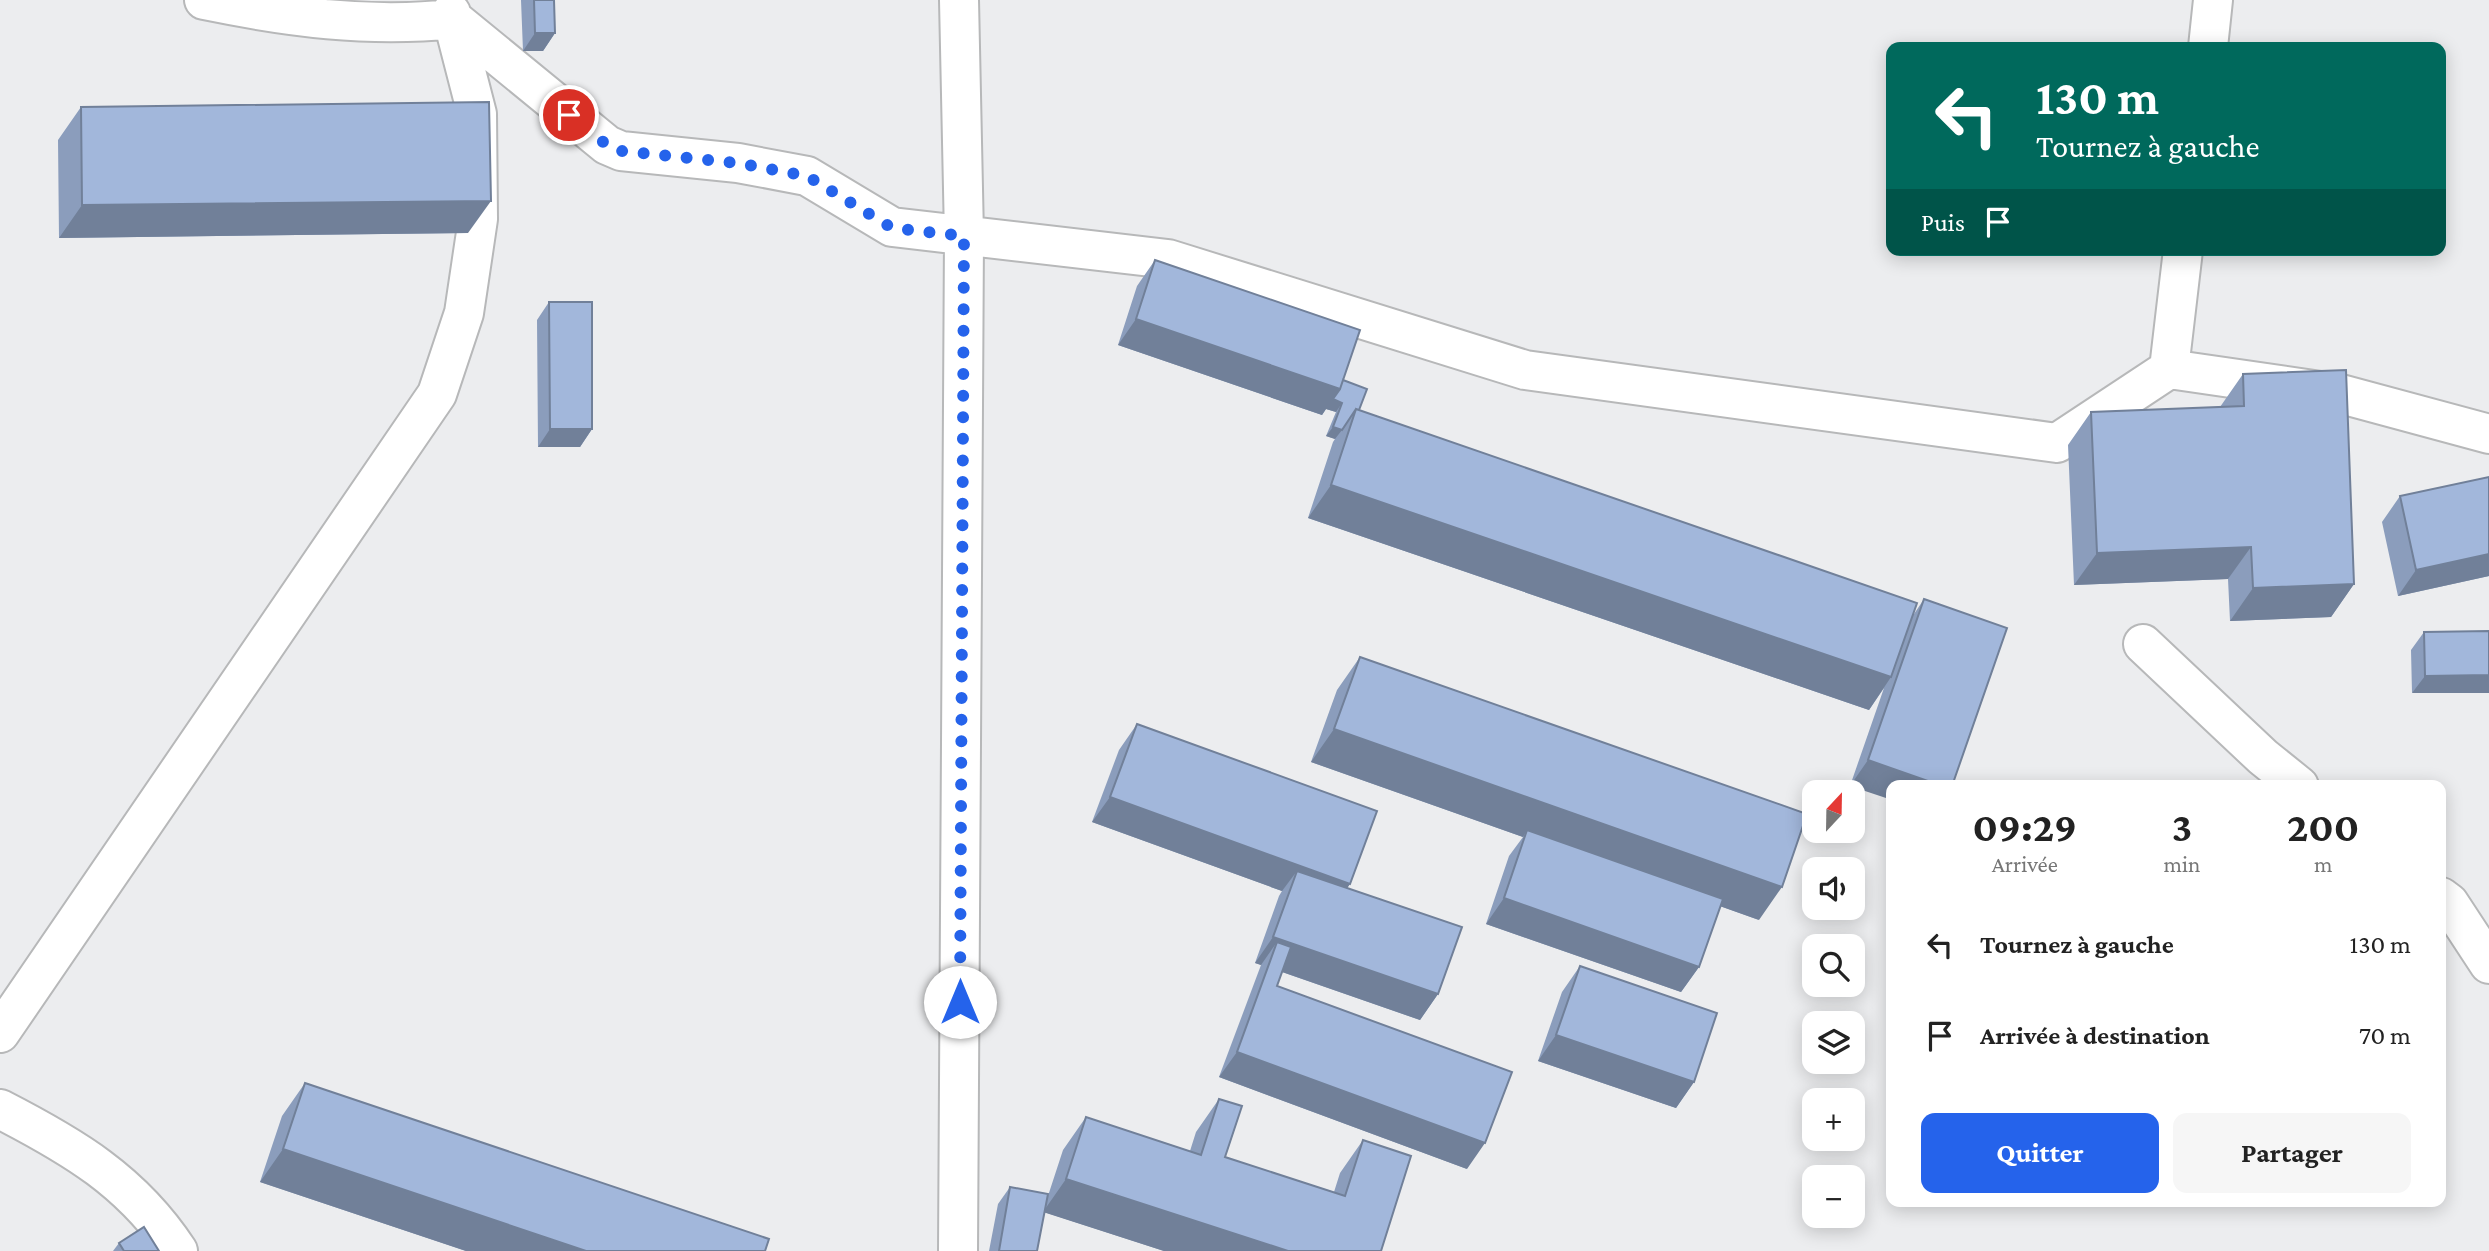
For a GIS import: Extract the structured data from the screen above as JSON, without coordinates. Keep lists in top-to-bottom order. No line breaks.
{"north":"top","page":{"turn":["130 m","Tournez à gauche"],"then":"Puis","map_buttons":["+","−"],"eta":["09:29","Arrivée","3","min","200","m"],"list":[{"name":"Tournez à gauche","value":"130 m"},{"name":"Arrivée à destination","value":"70 m"}],"buttons":["Quitter","Partager"]}}
